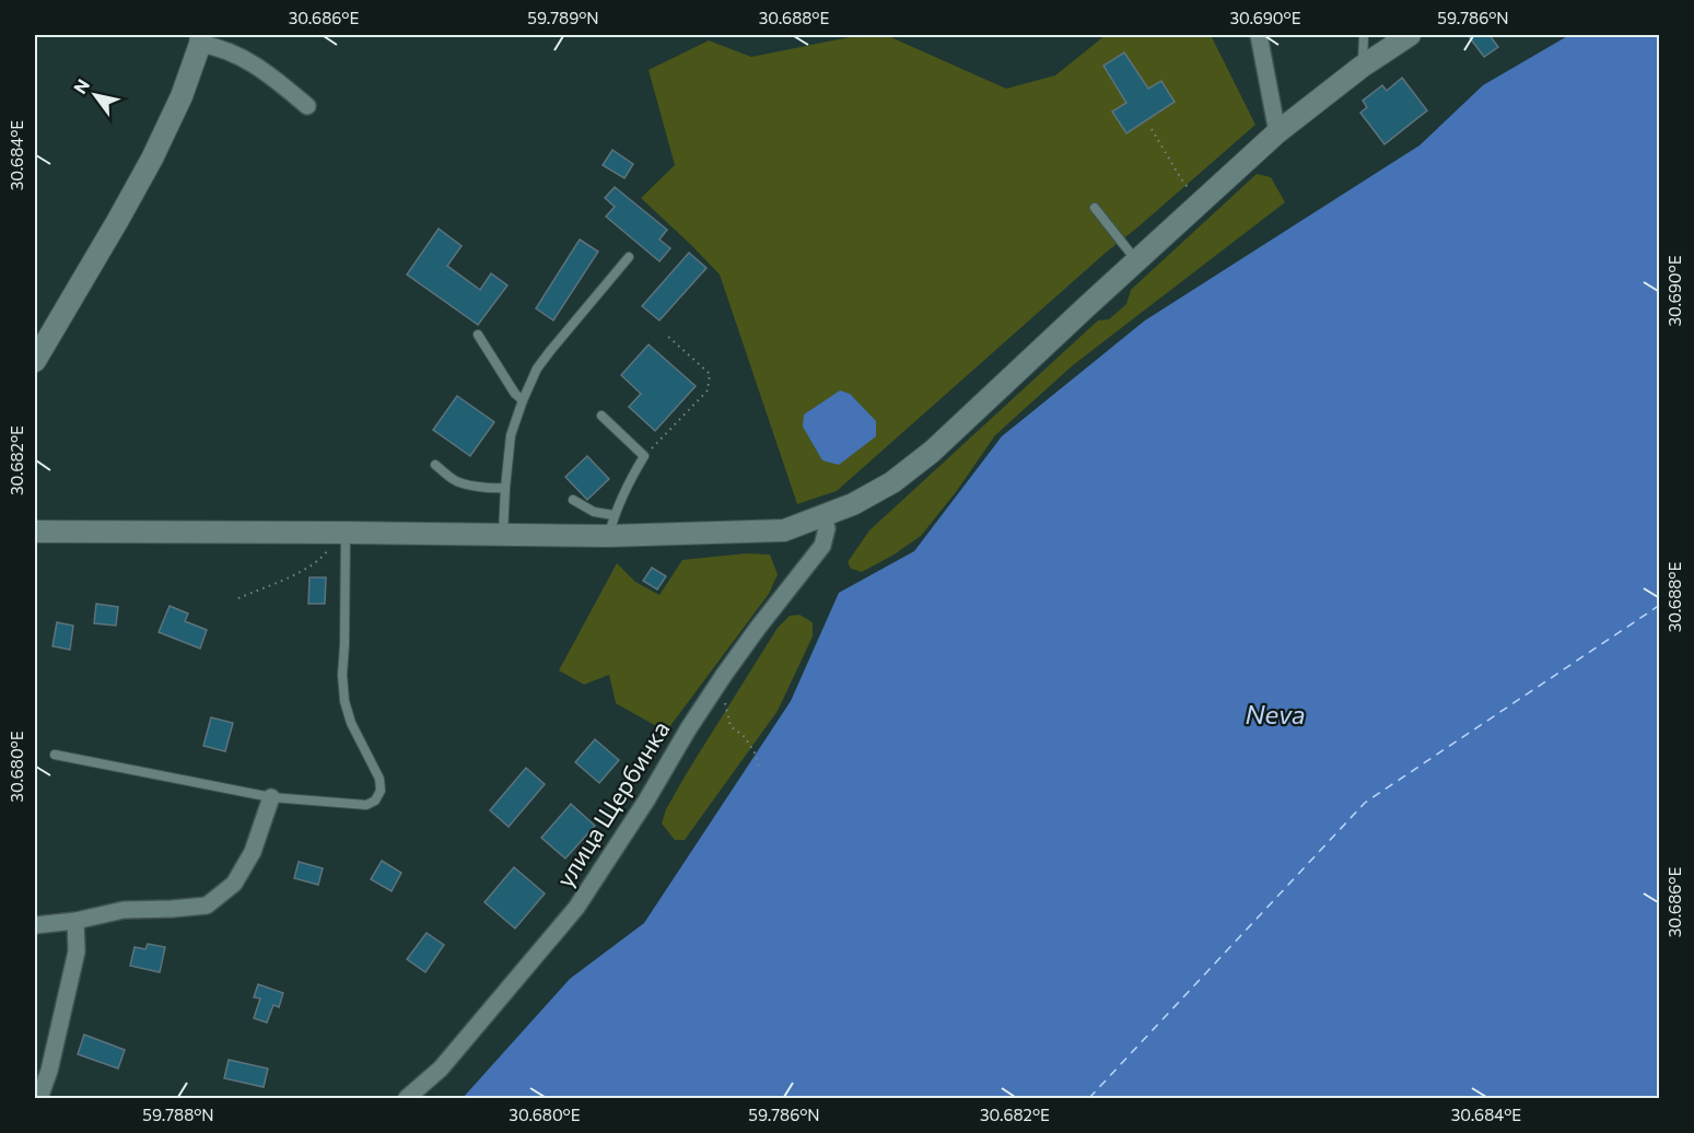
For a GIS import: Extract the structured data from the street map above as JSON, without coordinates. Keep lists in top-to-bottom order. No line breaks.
{"streets":{"street":["улица Щербинка"]},"water":["Neva"],"north":"top left","coordinates":["30.686°E","59.789°N","30.688°E","30.690°E","59.786°N","30.684°E","30.682°E","30.680°E","59.788°N"]}
